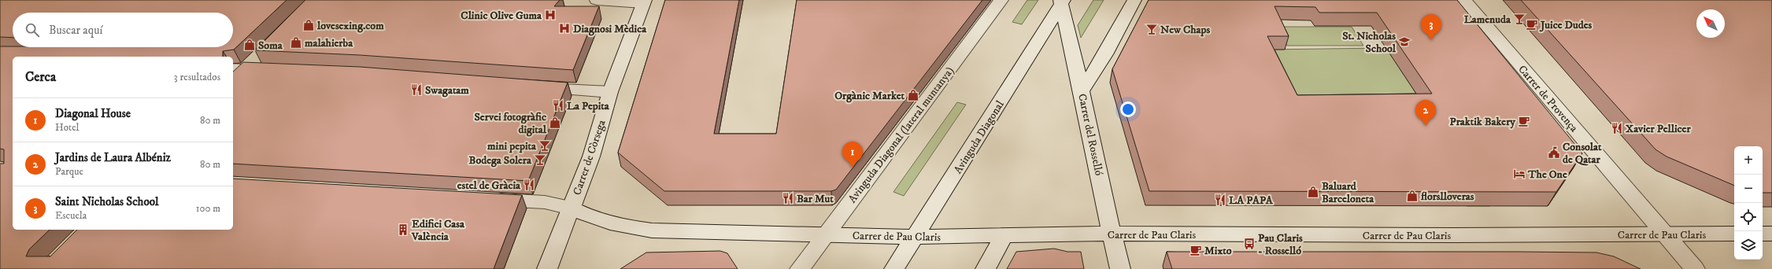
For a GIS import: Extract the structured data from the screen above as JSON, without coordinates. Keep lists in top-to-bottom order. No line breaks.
{"streets":{"main road":["Carrer de Provença","Avinguda Diagonal (lateral muntanya)","Carrer del Rosselló","Avinguda Diagonal","Carrer de Còrsega","Carrer de Pau Claris"]},"crossings":[["Carrer de Provença","Carrer de Pau Claris"],["Avinguda Diagonal (lateral muntanya)","Carrer de Pau Claris"],["Carrer del Rosselló","Avinguda Diagonal"],["Carrer del Rosselló","Carrer de Pau Claris"],["Avinguda Diagonal","Carrer de Pau Claris"],["Carrer de Còrsega","Carrer de Pau Claris"]],"places":{"hospital":["Clinic Olive Guma","Diagnosi Mèdica"],"bar":["Lamenuda","New Chaps","mini pepita","Bodega Solera"],"cafe":["Juice Dudes","Praktik Bakery","Mixto"],"shop":["lovesexing.com","malahierba","Soma","Orgànic Market","Servei fotogràfic digital","Baluard Barceloneta","florslloveras"],"school or university":["St. Nicholas School"],"restaurant":["Swagatam","La Pepita","Xavier Pellicer","estel de Gràcia","Bar Mut","LA PAPA"],"public building":["Consolat de Qatar"],"hotel":["The One"],"building":["Edifici Casa València"],"bus stop":["Pau Claris - Rosselló"]},"north":"top left","page":{"search":"Buscar aquí","pins":["3","2","1"],"heading":["Cerca","3 resultados"],"list":[{"mark":"1","name":"Diagonal House","note":"Hotel","value":"80 m"},{"mark":"2","name":"Jardins de Laura Albéniz","note":"Parque","value":"80 m"},{"mark":"3","name":"Saint Nicholas School","note":"Escuela","value":"100 m"}],"map_buttons":["+","−"]}}
